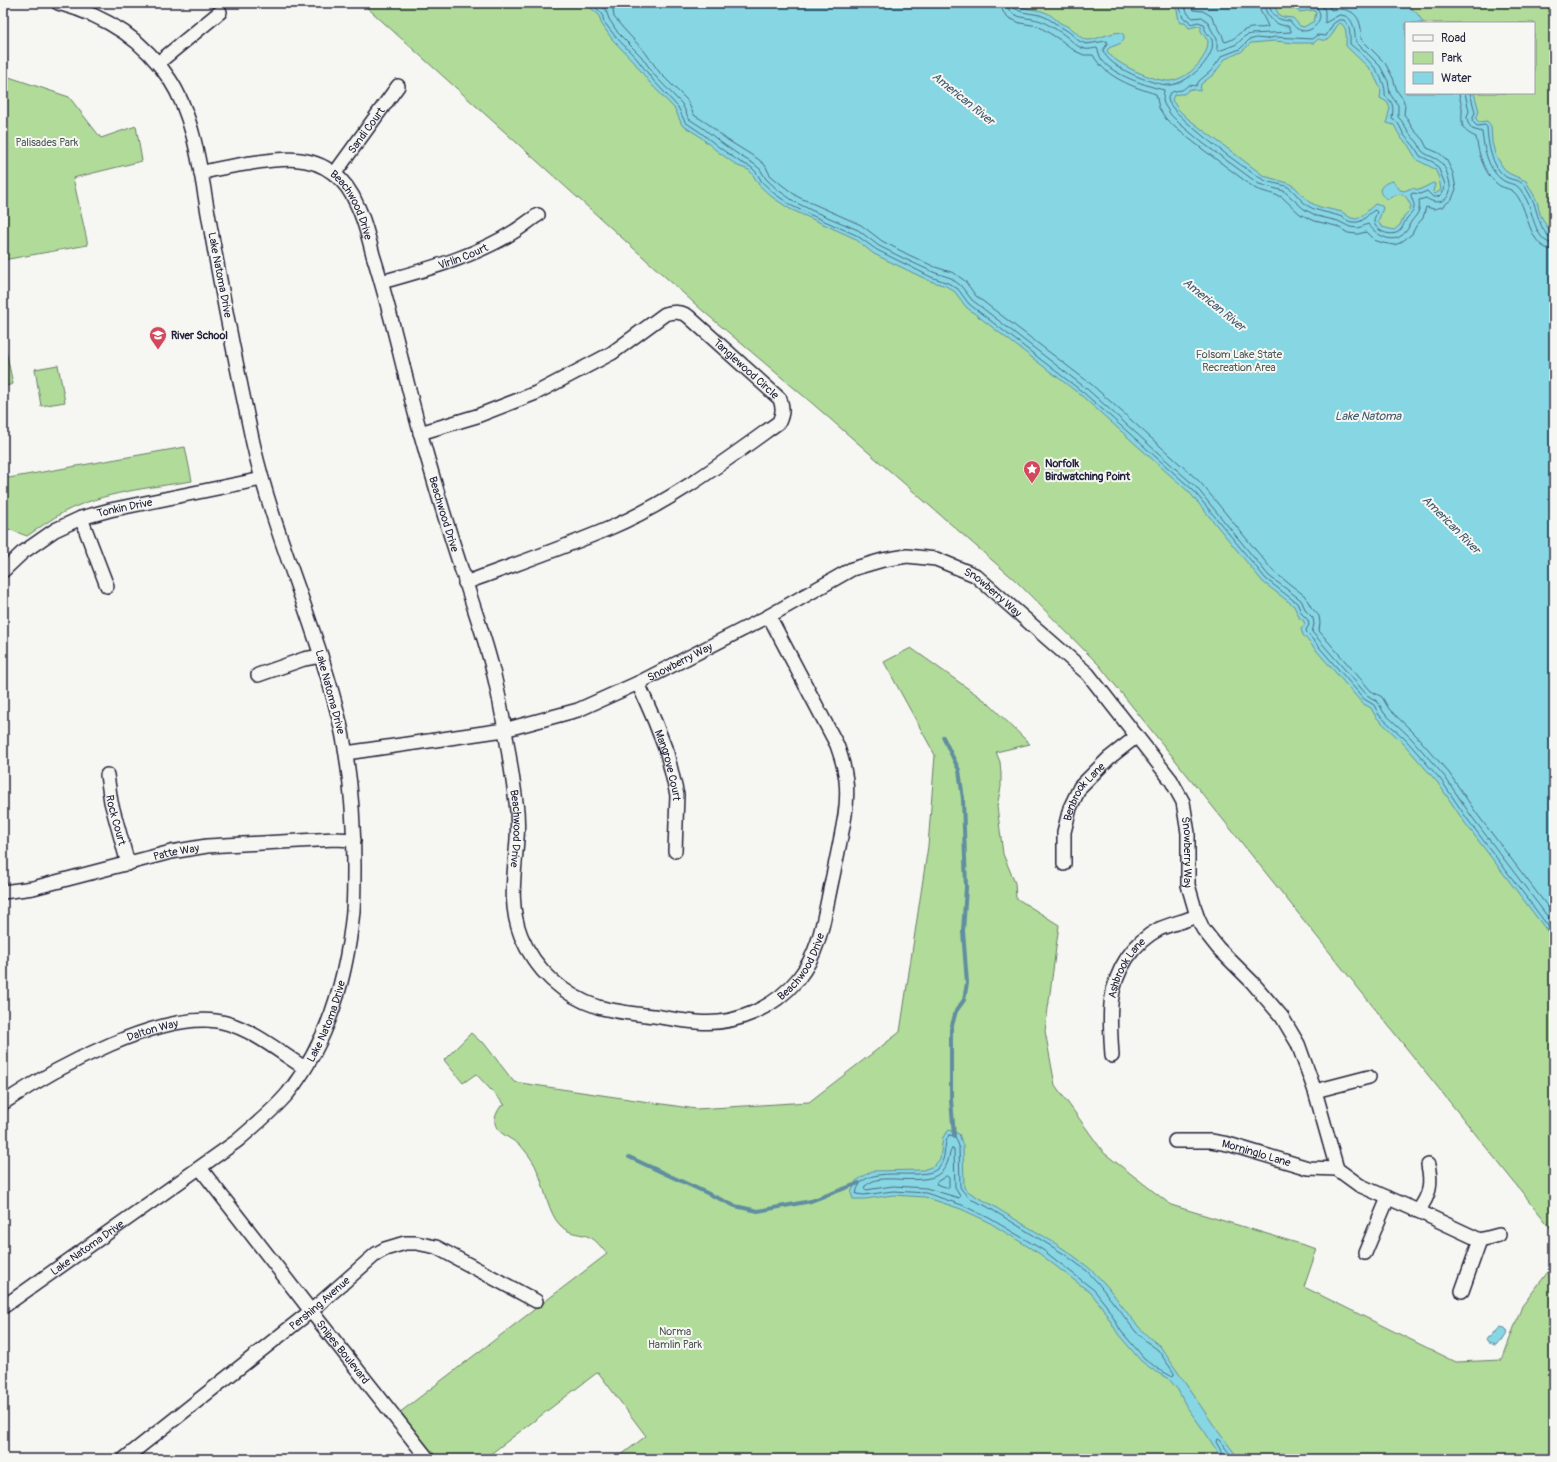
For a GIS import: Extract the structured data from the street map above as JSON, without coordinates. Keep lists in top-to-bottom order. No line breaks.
{"streets":{"street":["Sandi Court","Beachwood Drive","Virlin Court","Lake Natoma Drive","Tanglewood Circle","Tonkin Drive","Snowberry Way","Mangrove Court","Benbrook Lane","Rock Court","Patte Way","Ashbrook Lane","Dalton Way","Morninglo Lane","Pershing Avenue","Snipes Boulevard"]},"crossings":[["Sandi Court","Beachwood Drive"],["Beachwood Drive","Virlin Court"],["Beachwood Drive","Lake Natoma Drive"],["Beachwood Drive","Tanglewood Circle"],["Beachwood Drive","Snowberry Way"],["Lake Natoma Drive","Tonkin Drive"],["Lake Natoma Drive","Snowberry Way"],["Lake Natoma Drive","Patte Way"],["Lake Natoma Drive","Dalton Way"],["Lake Natoma Drive","Snipes Boulevard"],["Snowberry Way","Mangrove Court"],["Snowberry Way","Benbrook Lane"],["Snowberry Way","Ashbrook Lane"],["Snowberry Way","Morninglo Lane"],["Rock Court","Patte Way"],["Pershing Avenue","Snipes Boulevard"]],"water":["American River","Lake Natoma"],"parks":["Palisades Park","Folsom Lake State Recreation Area","Norma Hamlin Park"],"places":{"school or university":["River School"],"place":["Norfolk Birdwatching Point"]},"legend":["Road","Park","Water"]}
